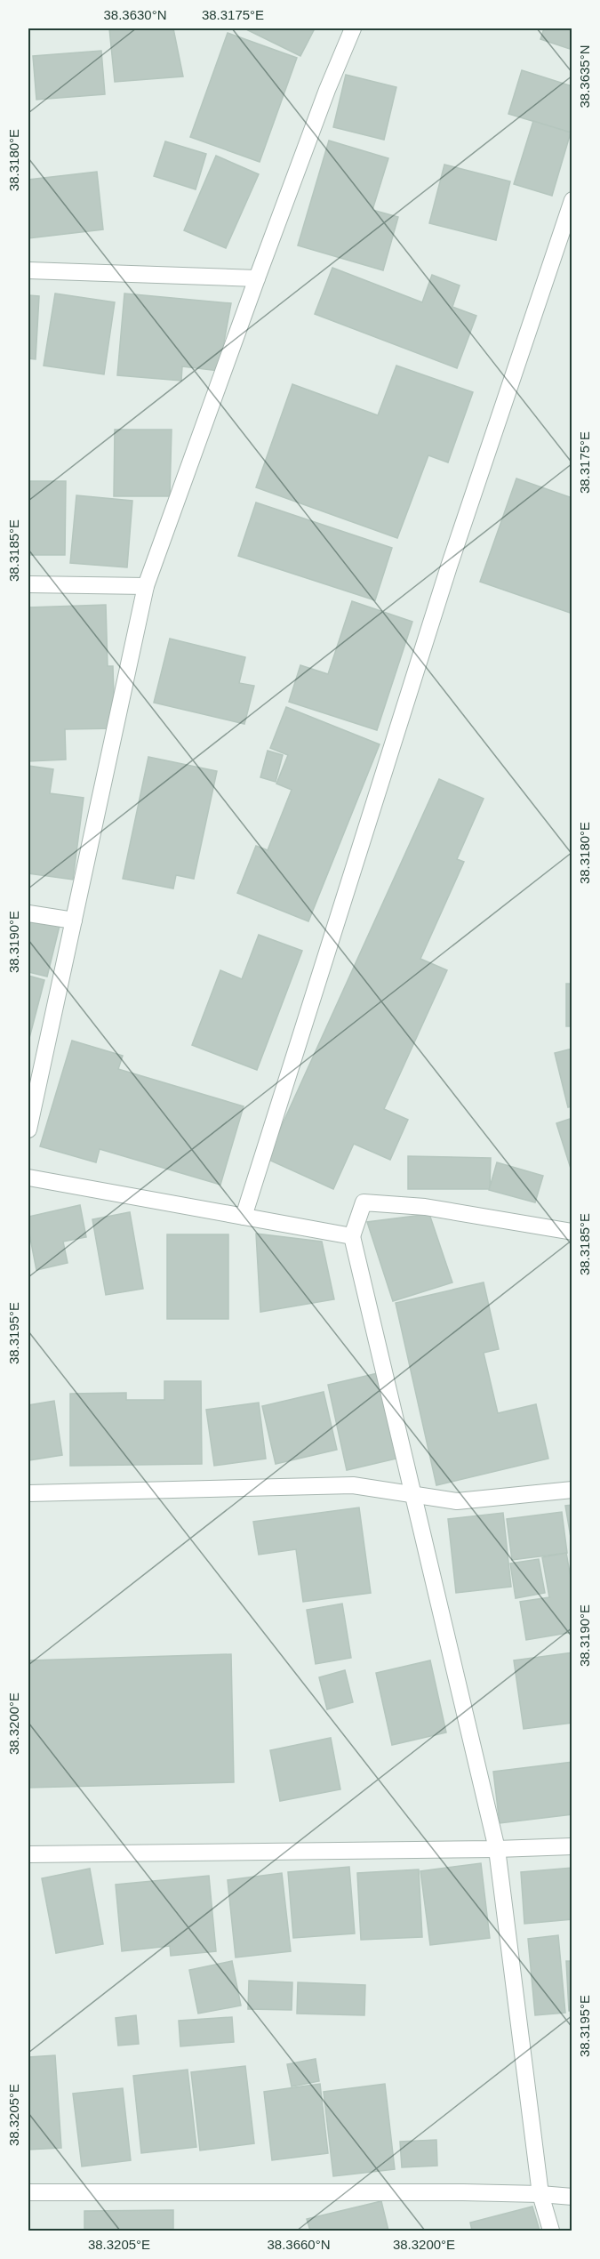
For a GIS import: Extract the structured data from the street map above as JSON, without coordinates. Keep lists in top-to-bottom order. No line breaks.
{"coordinates":["38.3630°N","38.3175°E","38.3635°N","38.3180°E","38.3185°E","38.3190°E","38.3195°E","38.3200°E","38.3205°E","38.3660°N"]}
